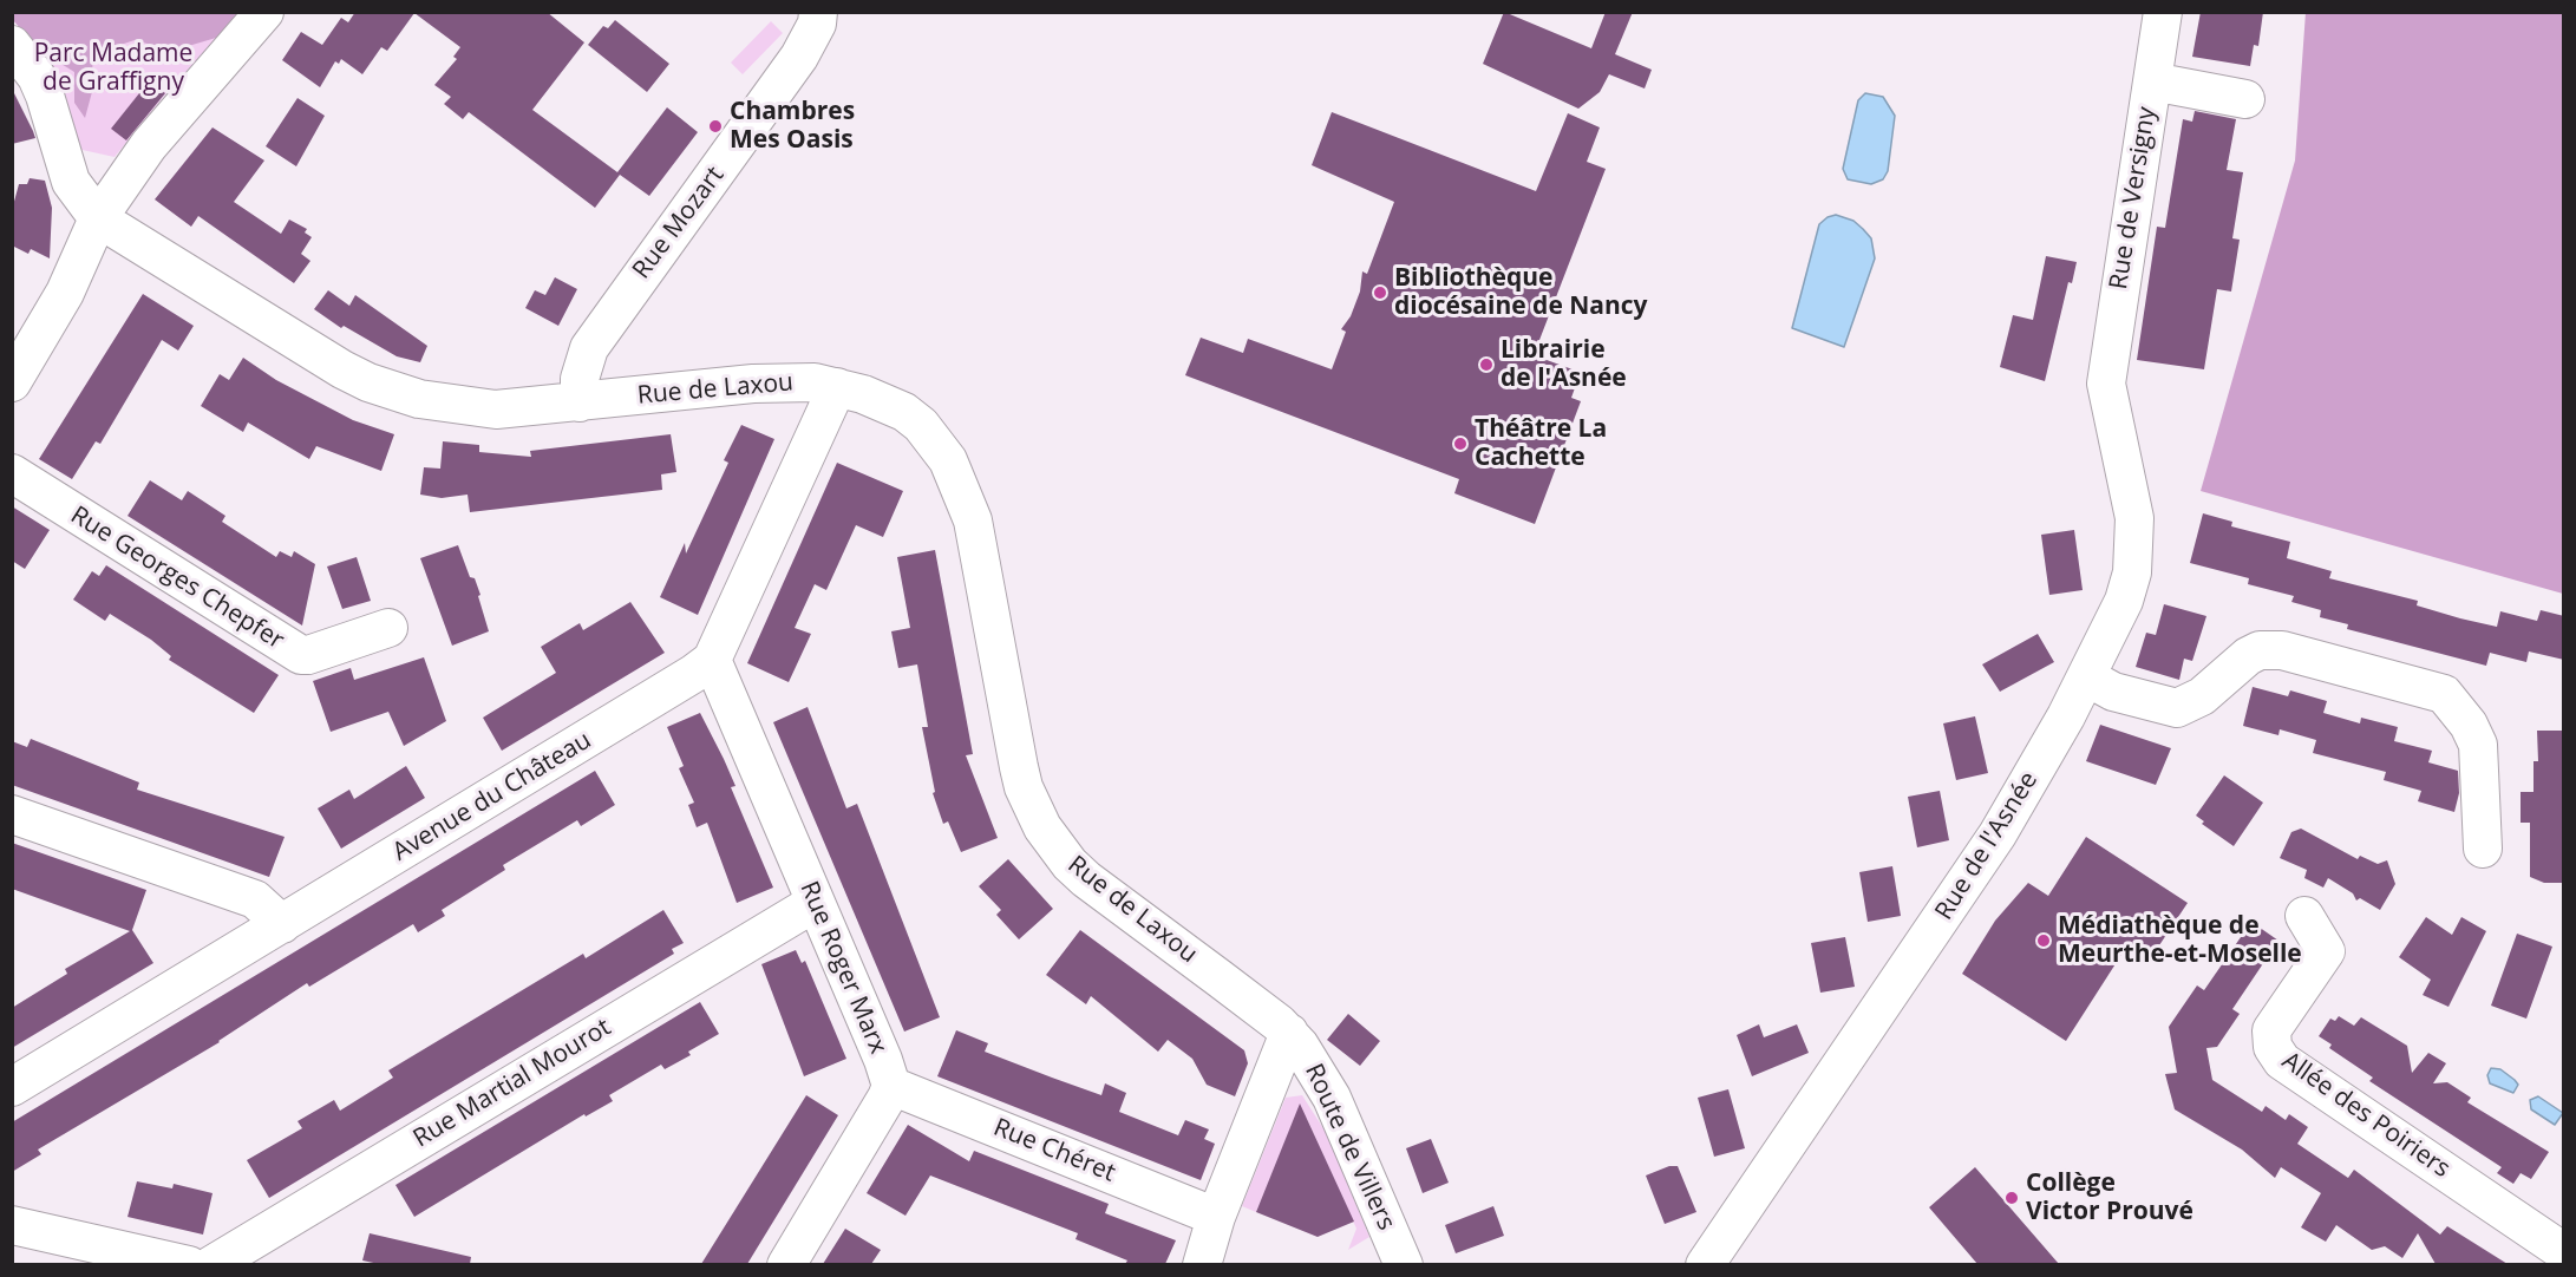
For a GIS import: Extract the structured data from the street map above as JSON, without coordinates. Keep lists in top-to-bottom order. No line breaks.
{"streets":{"street":["Rue de Versigny","Rue Mozart","Rue de Laxou","Rue Georges Chepfer","Avenue du Château","Rue de l'Asnée","Rue Roger Marx","Rue Martial Mourot","Allée des Poiriers","Route de Villers","Rue Chéret"]},"crossings":[["Rue de Versigny","Rue de l'Asnée"],["Rue Mozart","Rue de Laxou"],["Rue de Laxou","Avenue du Château"],["Rue de Laxou","Route de Villers"],["Avenue du Château","Rue Roger Marx"],["Rue Roger Marx","Rue Martial Mourot"],["Rue Roger Marx","Rue Chéret"]],"parks":["Parc Madame de Graffigny"],"places":["Chambres Mes Oasis","Bibliothèque diocésaine de Nancy","Librairie de l'Asnée","Théâtre La Cachette","Médiathèque de Meurthe-et-Moselle","Collège Victor Prouvé"]}
